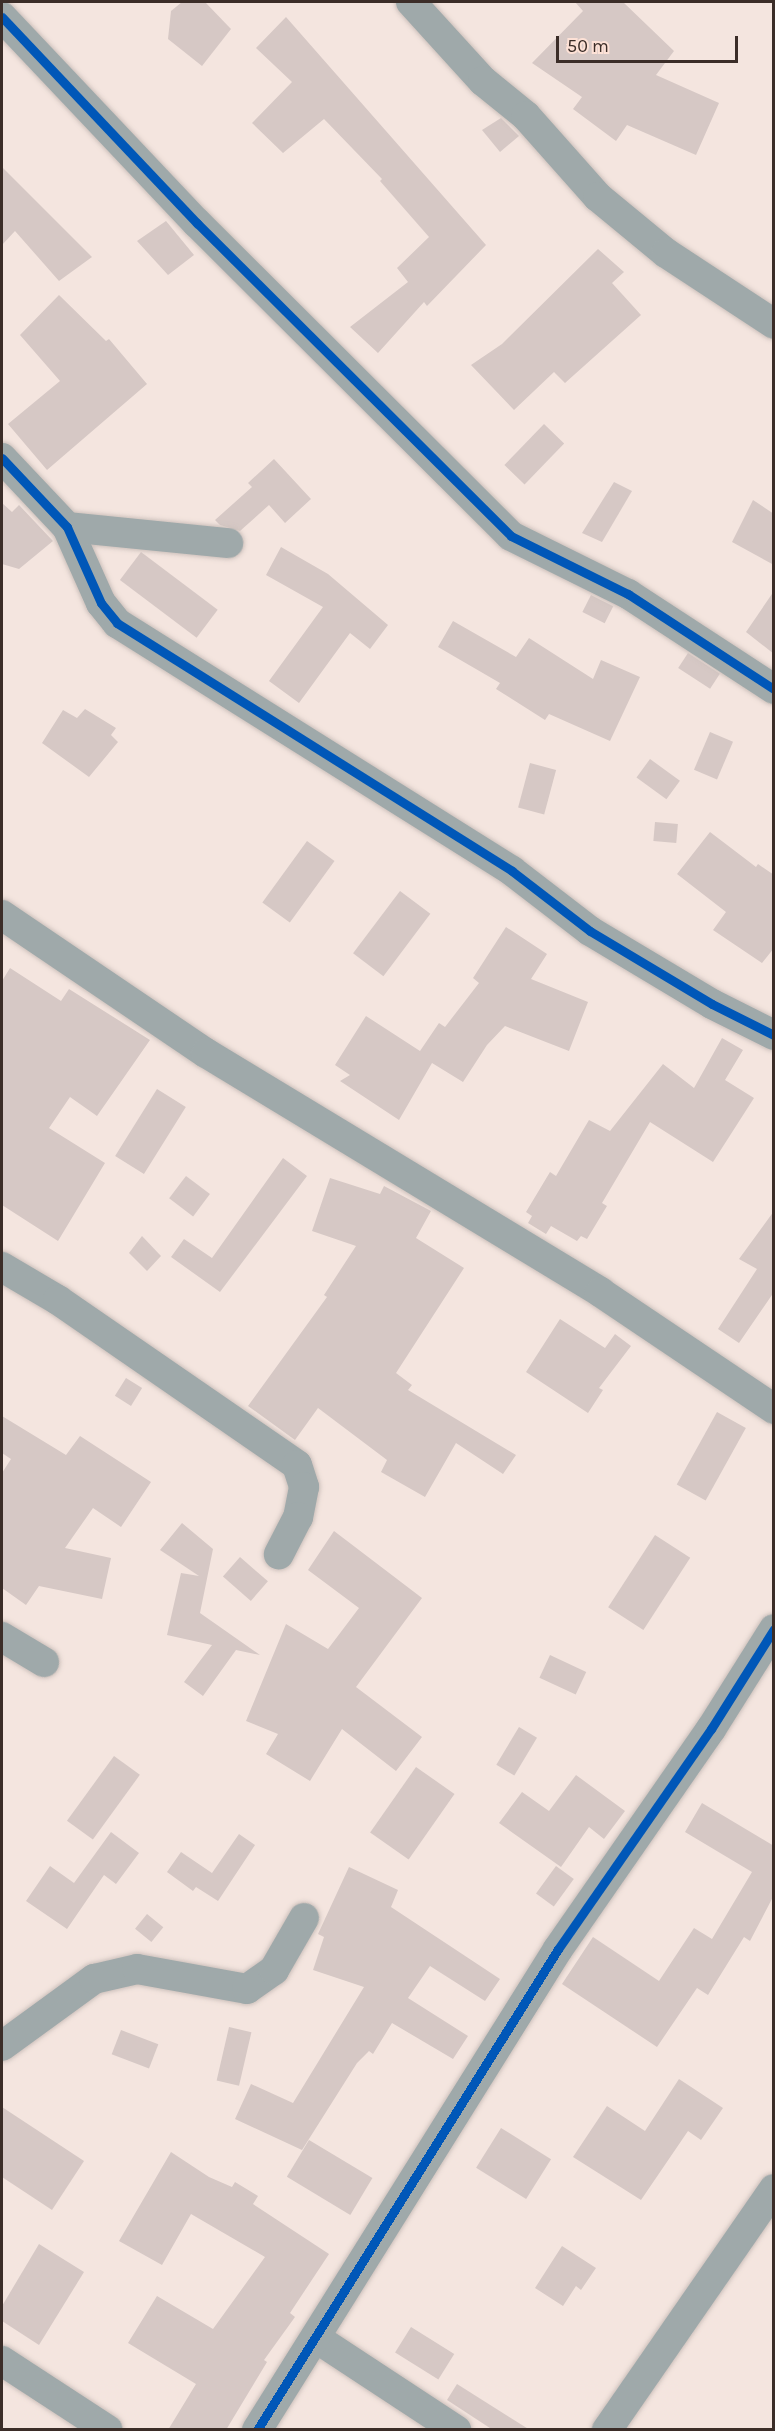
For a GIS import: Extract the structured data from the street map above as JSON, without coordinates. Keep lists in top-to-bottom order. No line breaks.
{"scale_bar":"50 m"}
